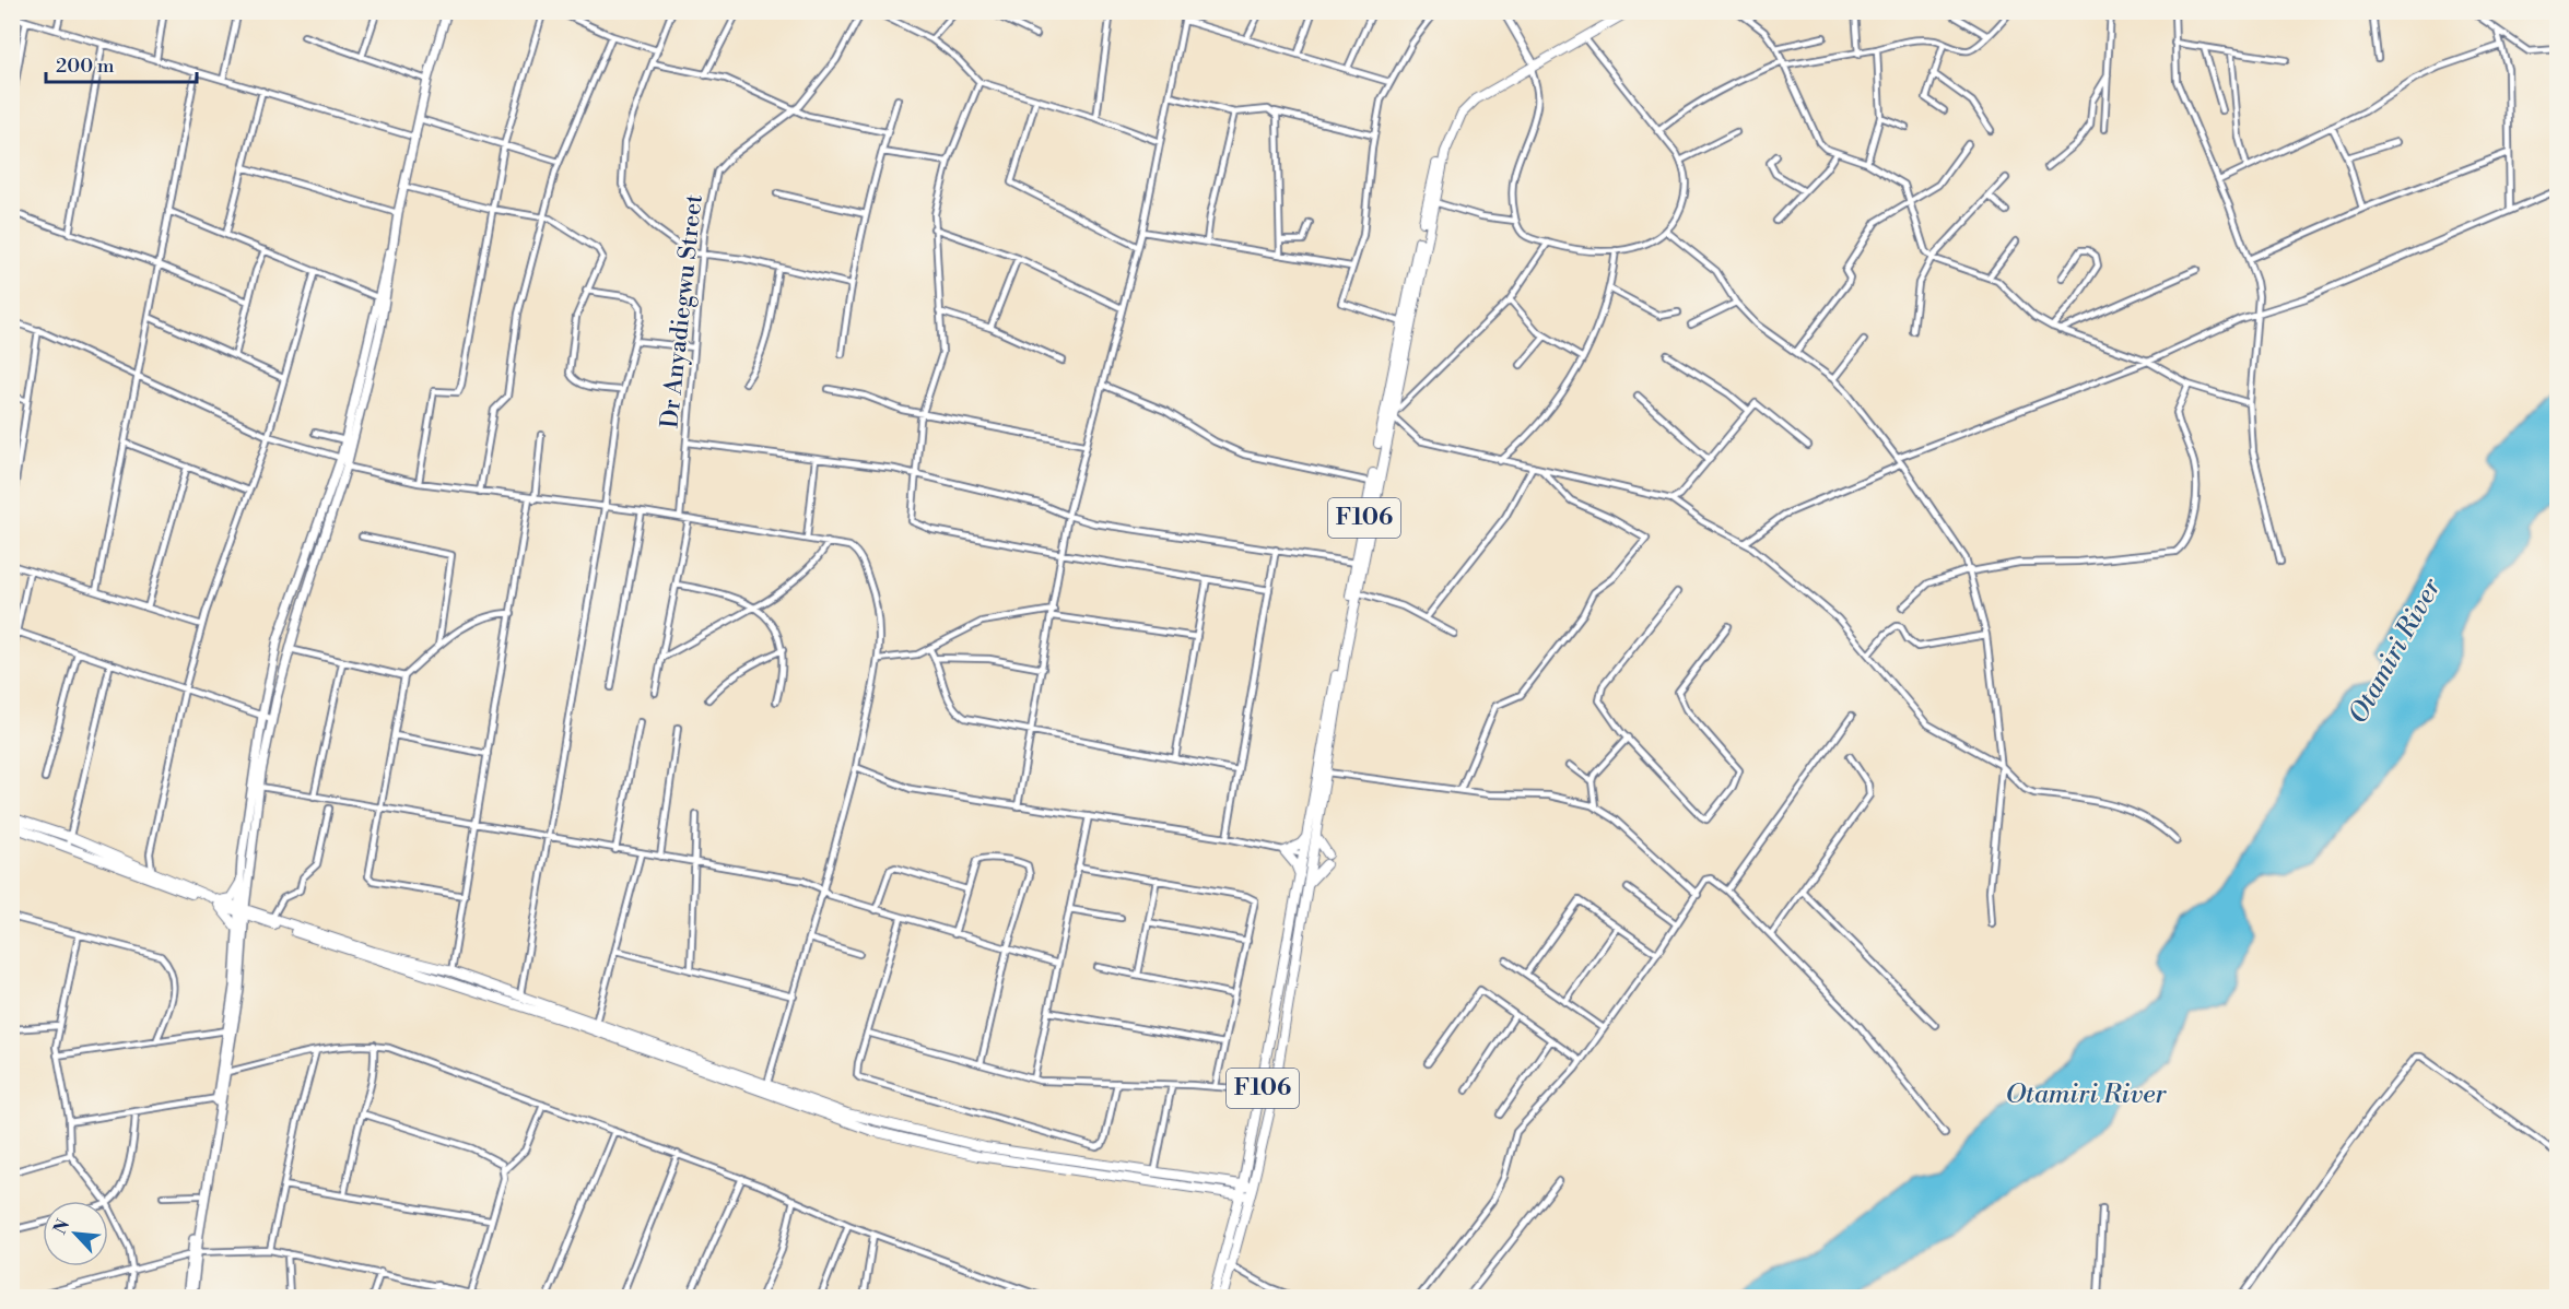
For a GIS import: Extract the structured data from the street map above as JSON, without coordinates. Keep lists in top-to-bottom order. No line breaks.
{"streets":{"main road":["F106"],"street":["Dr Anyadiegwu Street"]},"water":["Otamiri River"],"scale_bar":"200 m","north":"top left"}
